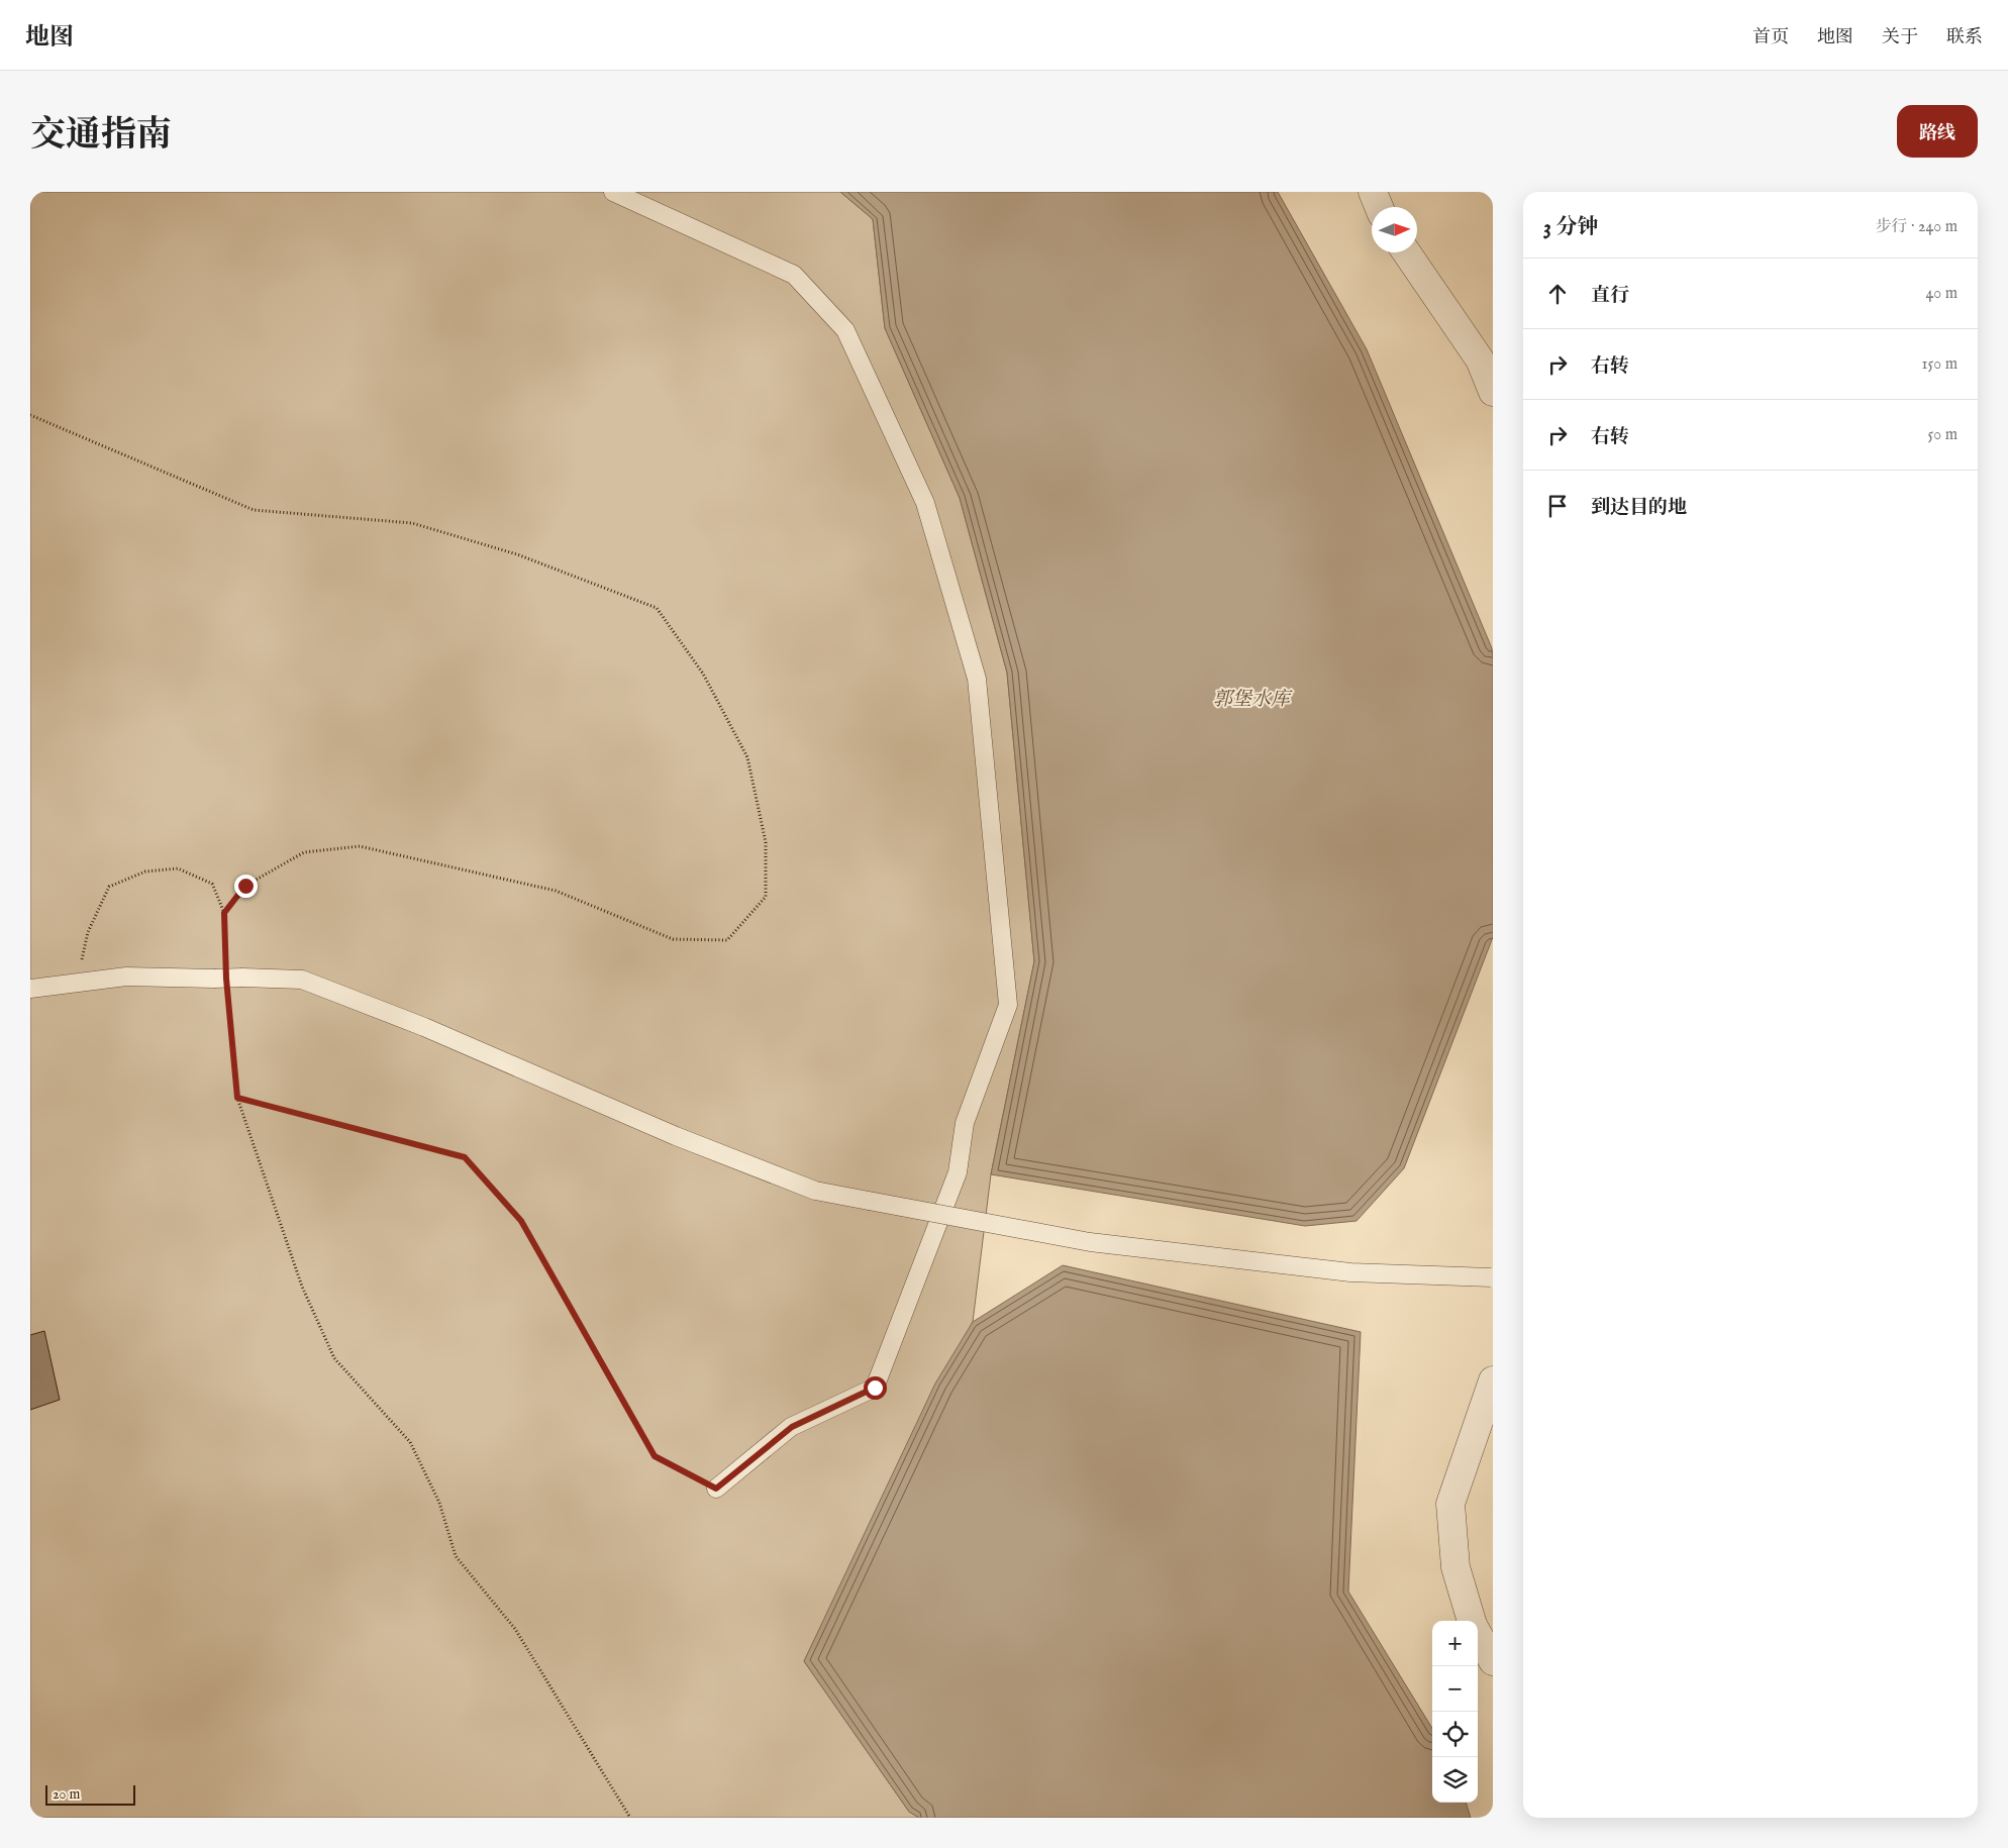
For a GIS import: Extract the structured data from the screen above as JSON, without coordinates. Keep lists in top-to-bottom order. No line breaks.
{"water":["郭堡水库"],"scale_bar":"20 m","north":"right","page":{"header":"地图","nav":["首页","地图","关于","联系"],"title":"交通指南","buttons":"路线","heading":["3 分钟","步行 · 240 m"],"list":[["直行","40 m"],["右转","150 m"],["右转","50 m"],"到达目的地"],"map_buttons":["+","−"],"scale":"20 m"}}
